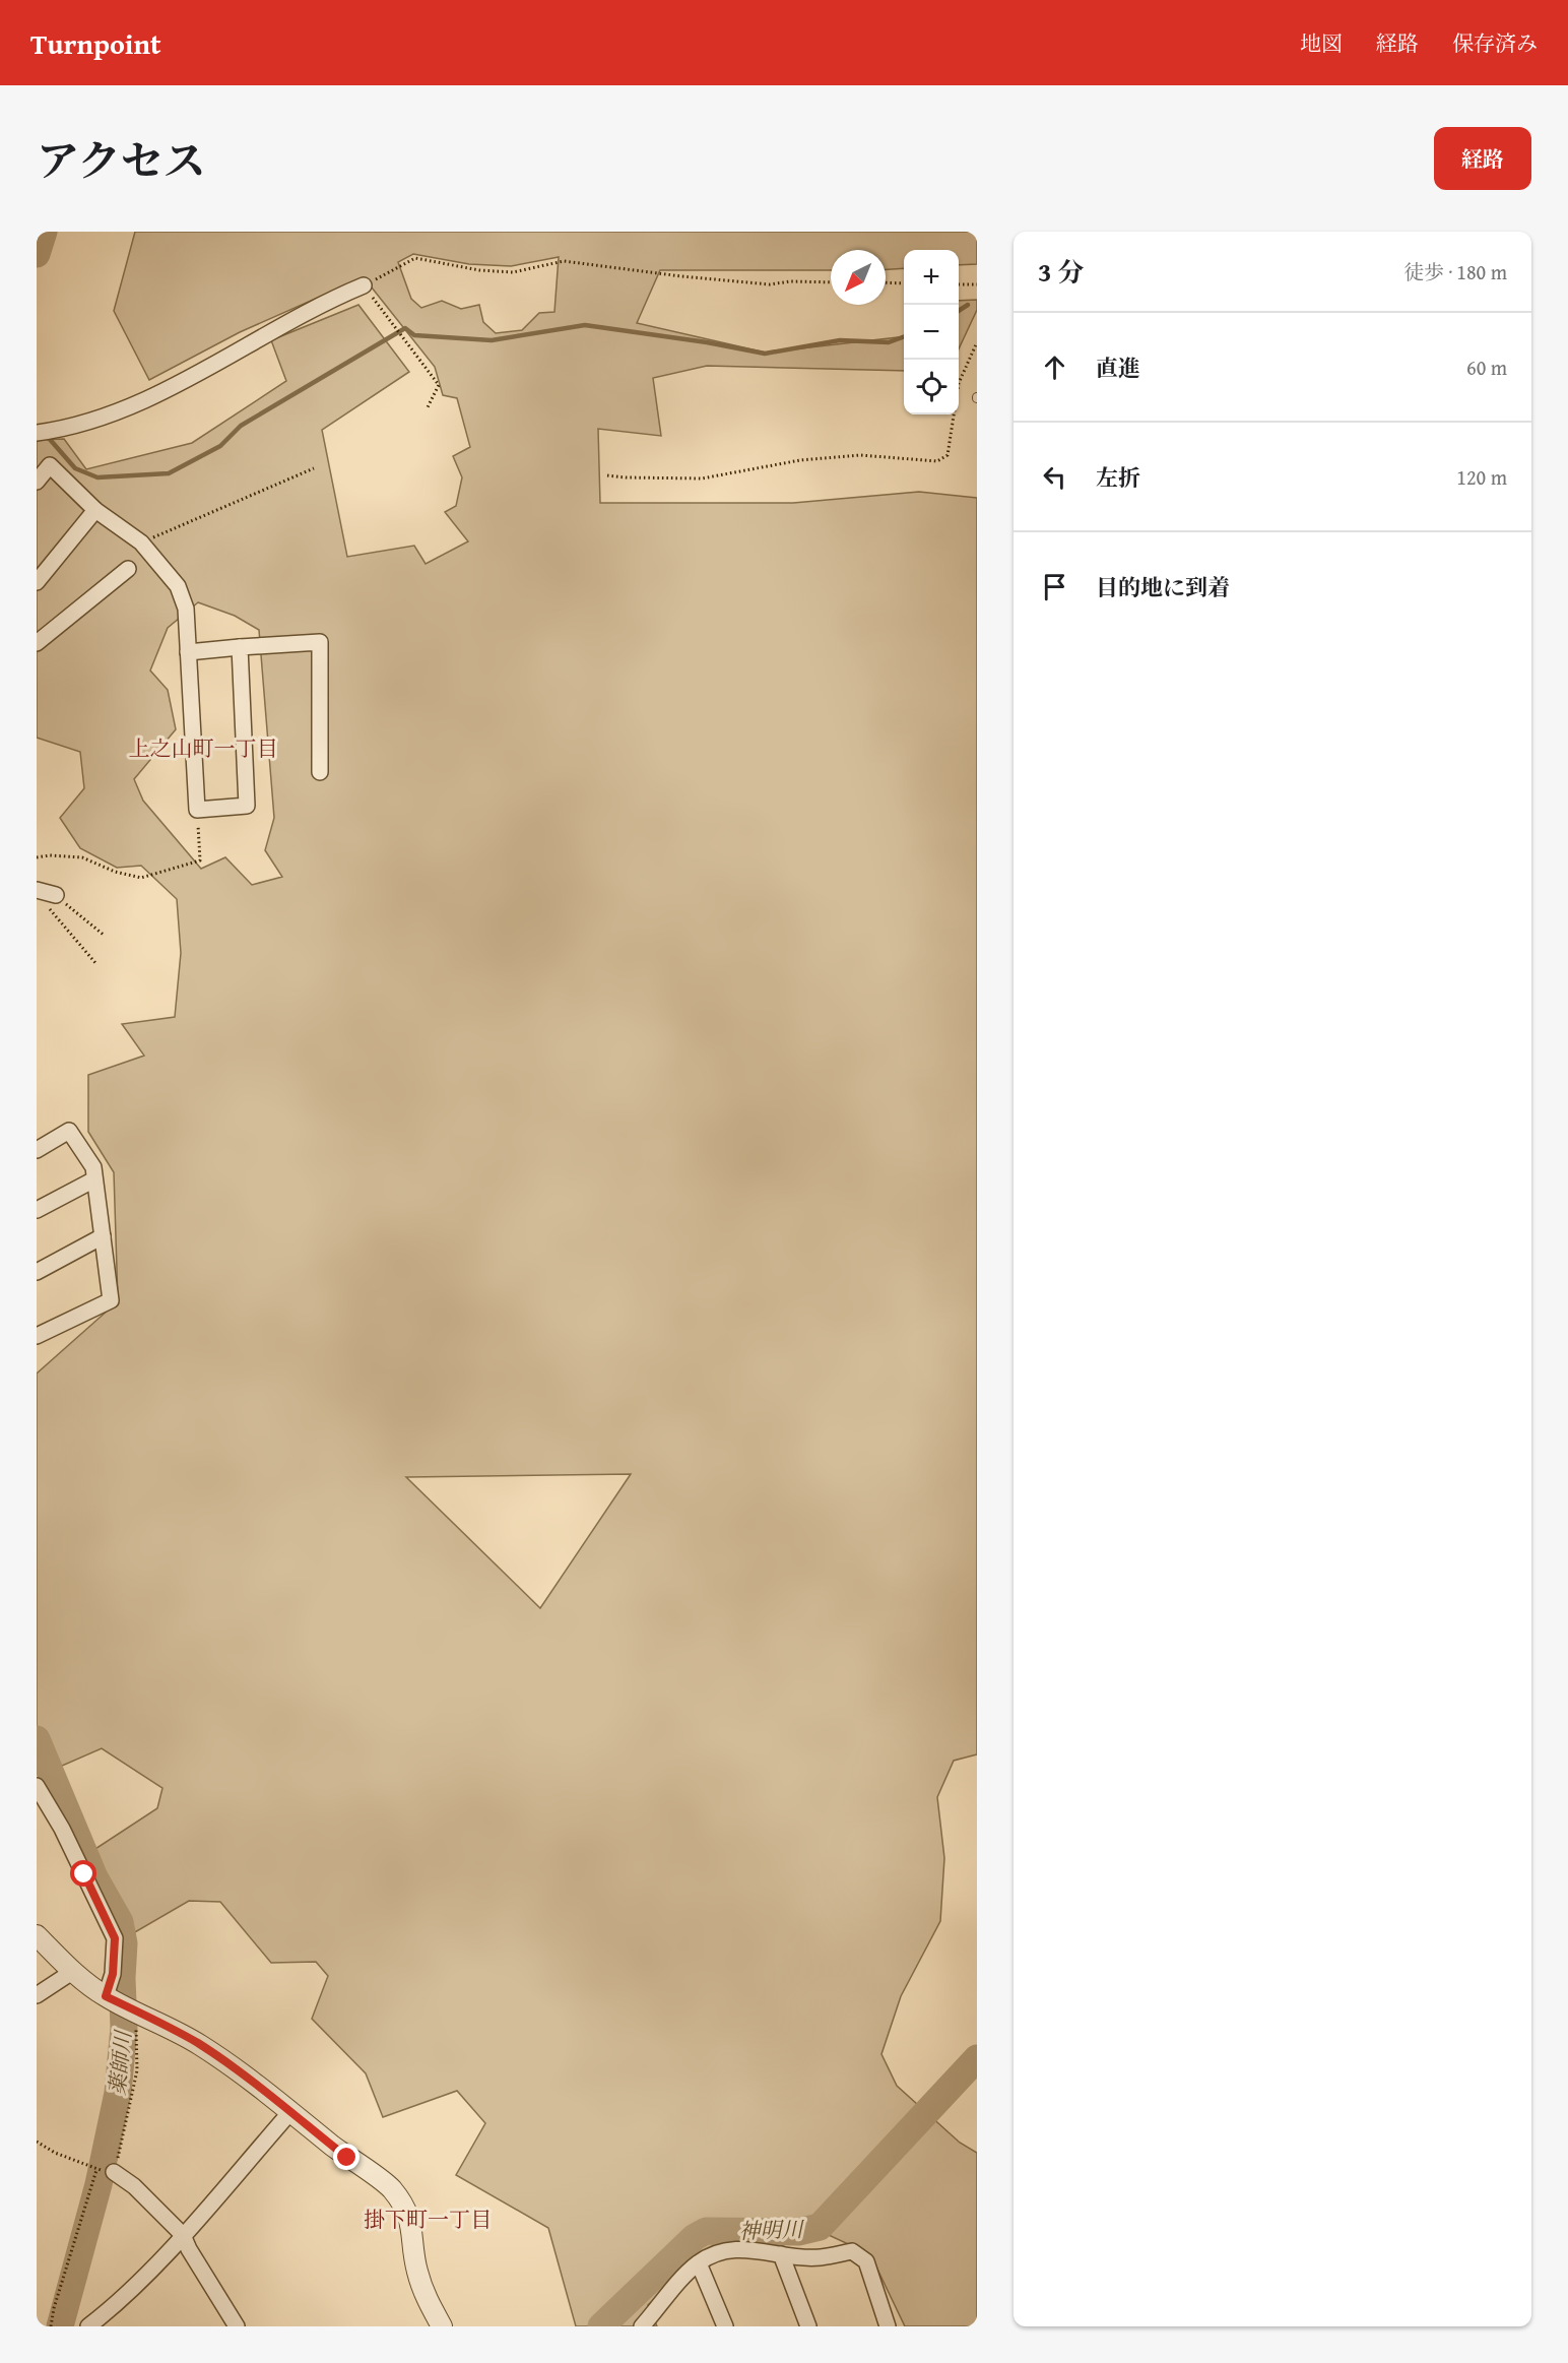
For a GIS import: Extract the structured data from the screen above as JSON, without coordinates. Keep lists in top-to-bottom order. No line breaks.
{"districts":["上之山町一丁目","掛下町一丁目"],"water":["薬師川","神明川"],"north":"bottom left","page":{"header":"Turnpoint","nav":["地図","経路","保存済み"],"title":"アクセス","buttons":"経路","heading":["3 分","徒歩 · 180 m"],"map_buttons":["+","−"],"list":[["直進","60 m"],["左折","120 m"],"目的地に到着"]}}
